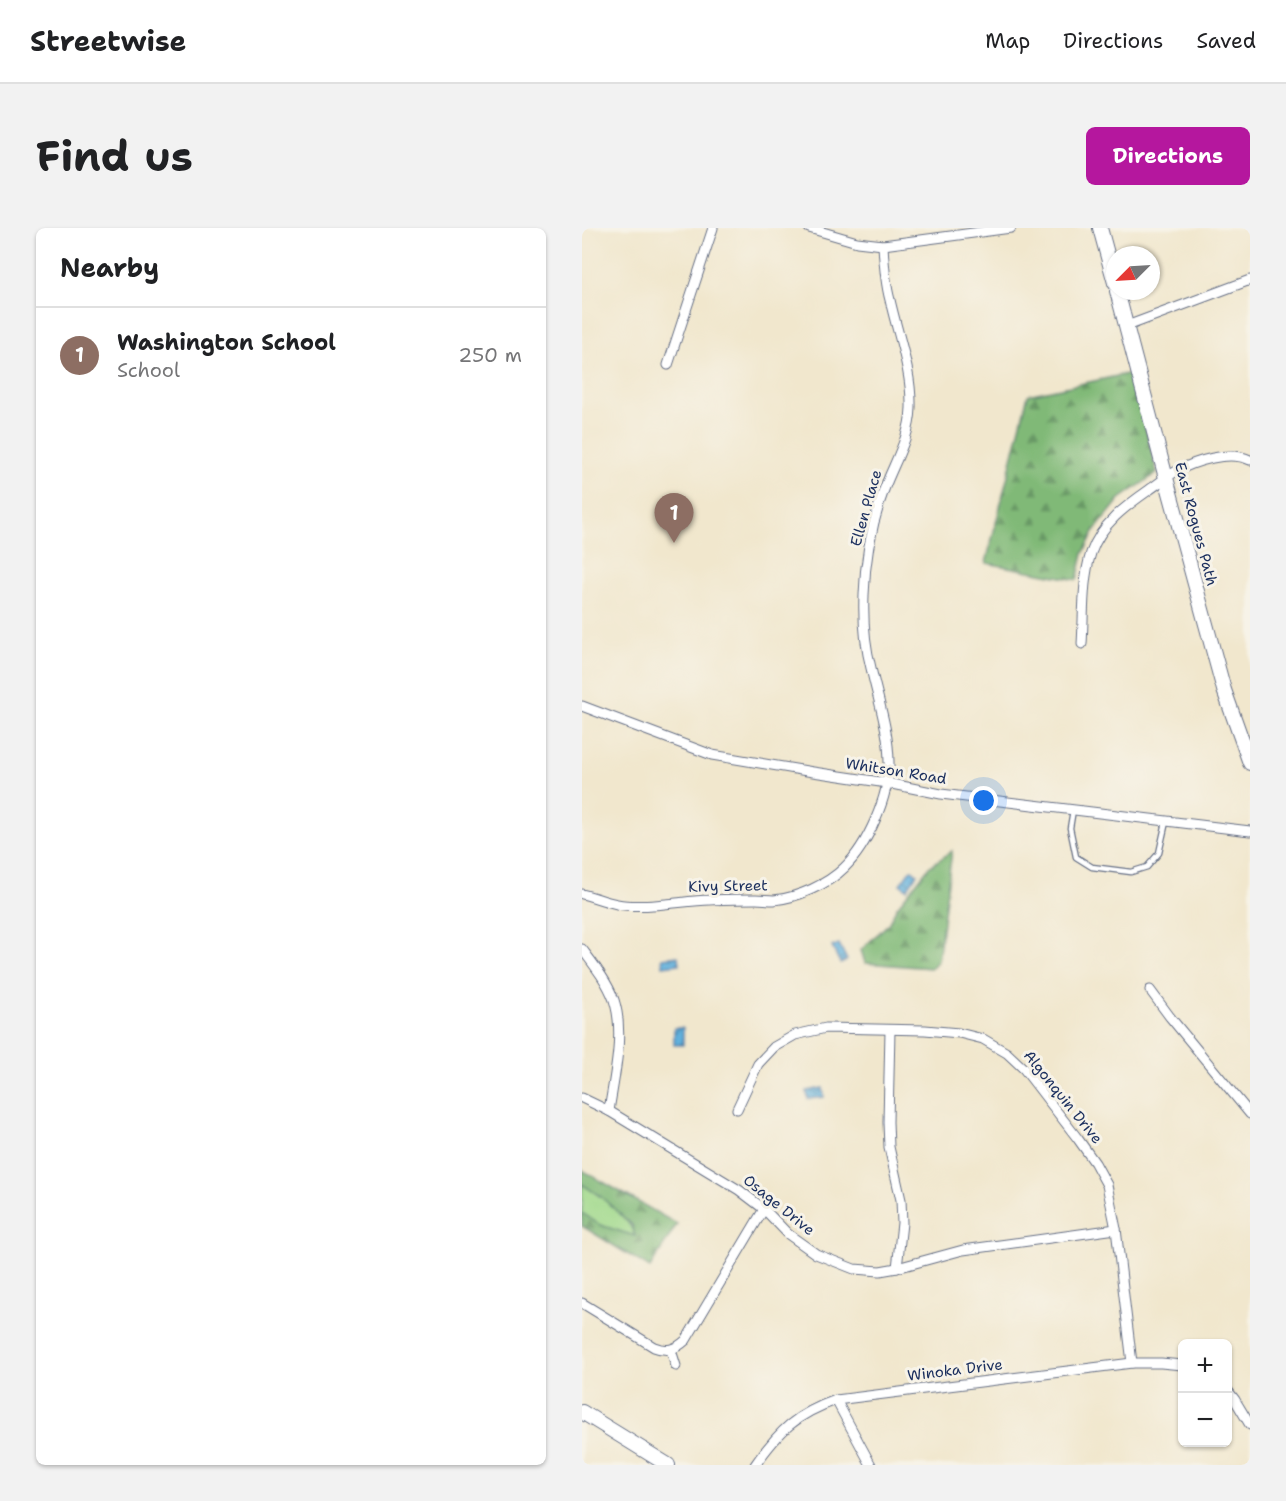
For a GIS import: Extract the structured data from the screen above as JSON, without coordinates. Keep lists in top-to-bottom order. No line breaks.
{"streets":{"street":["Ellen Place","East Rogues Path","Whitson Road","Kivy Street","Algonquin Drive","Osage Drive","Winoka Drive"]},"crossings":[["Ellen Place","Whitson Road"],["Ellen Place","Kivy Street"],["Whitson Road","Kivy Street"],["Algonquin Drive","Osage Drive"],["Algonquin Drive","Winoka Drive"]],"north":"bottom left","page":{"header":"Streetwise","nav":["Map","Directions","Saved"],"buttons":"Directions","title":"Find us","heading":"Nearby","list":[{"mark":"1","name":"Washington School","note":"School","value":"250 m"}],"pins":"1","map_buttons":["+","−"]}}
